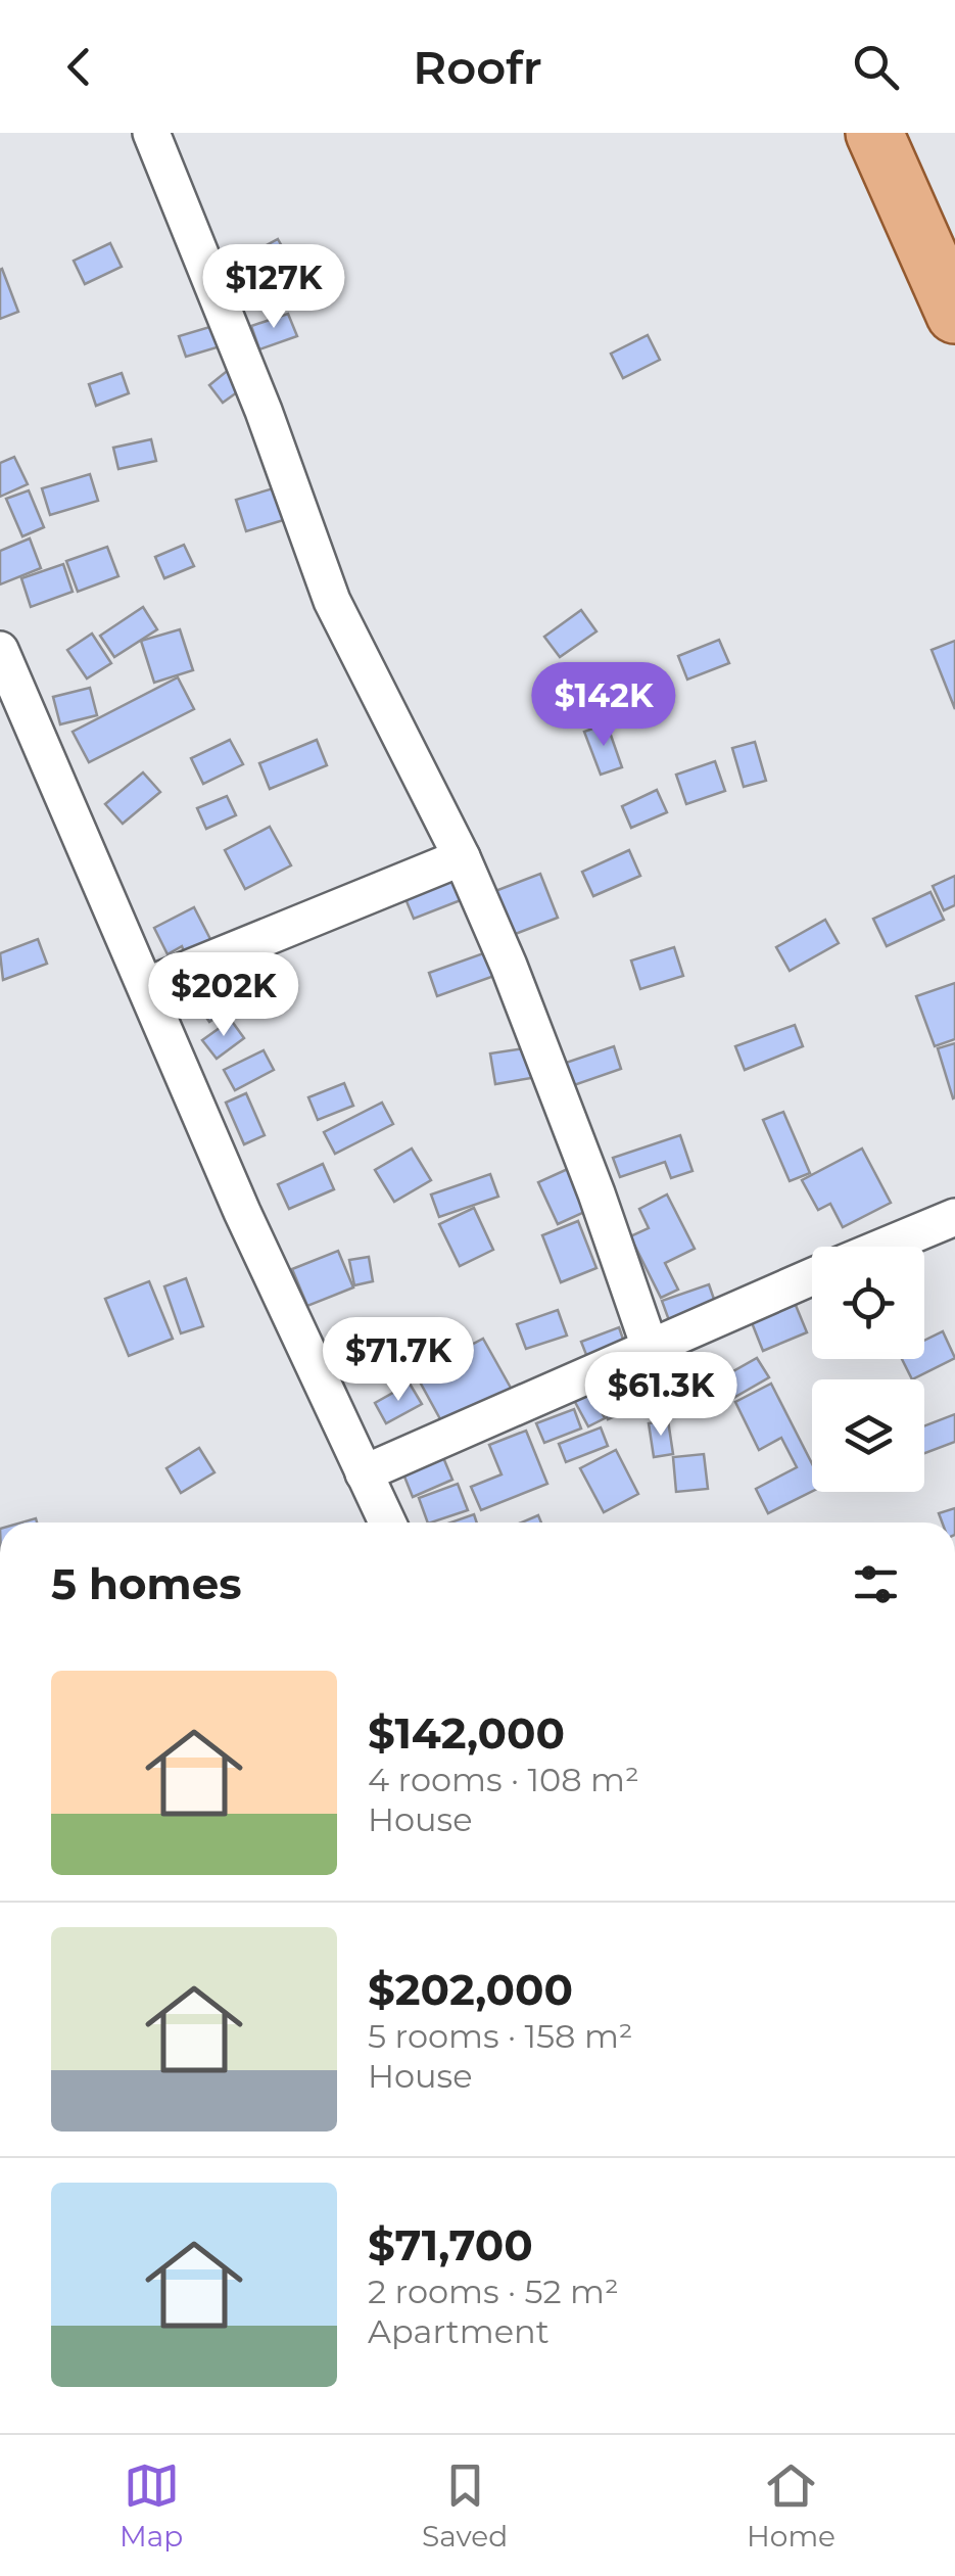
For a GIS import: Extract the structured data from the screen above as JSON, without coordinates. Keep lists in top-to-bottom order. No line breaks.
{"page":{"header":"Roofr","price":["$127K","$142K","$202K","$71.7K","$61.3K"],"heading":"5 homes","list":[{"name":"$142,000","note":"4 rooms · 108 m² · House"},{"name":"$202,000","note":"5 rooms · 158 m² · House"},{"name":"$71,700","note":"2 rooms · 52 m² · Apartment"}],"tabs":["Map","Saved","Home"]}}
